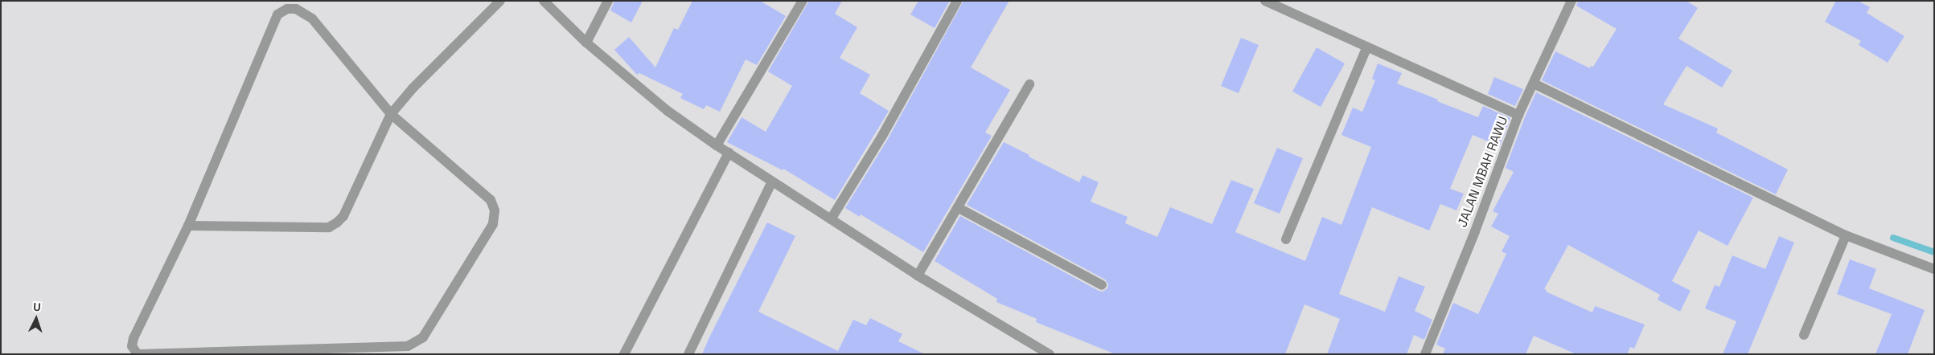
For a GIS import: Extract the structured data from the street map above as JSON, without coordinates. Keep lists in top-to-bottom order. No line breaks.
{"streets":{"street":["JALAN MBAH RAWU"]},"north":"top"}
